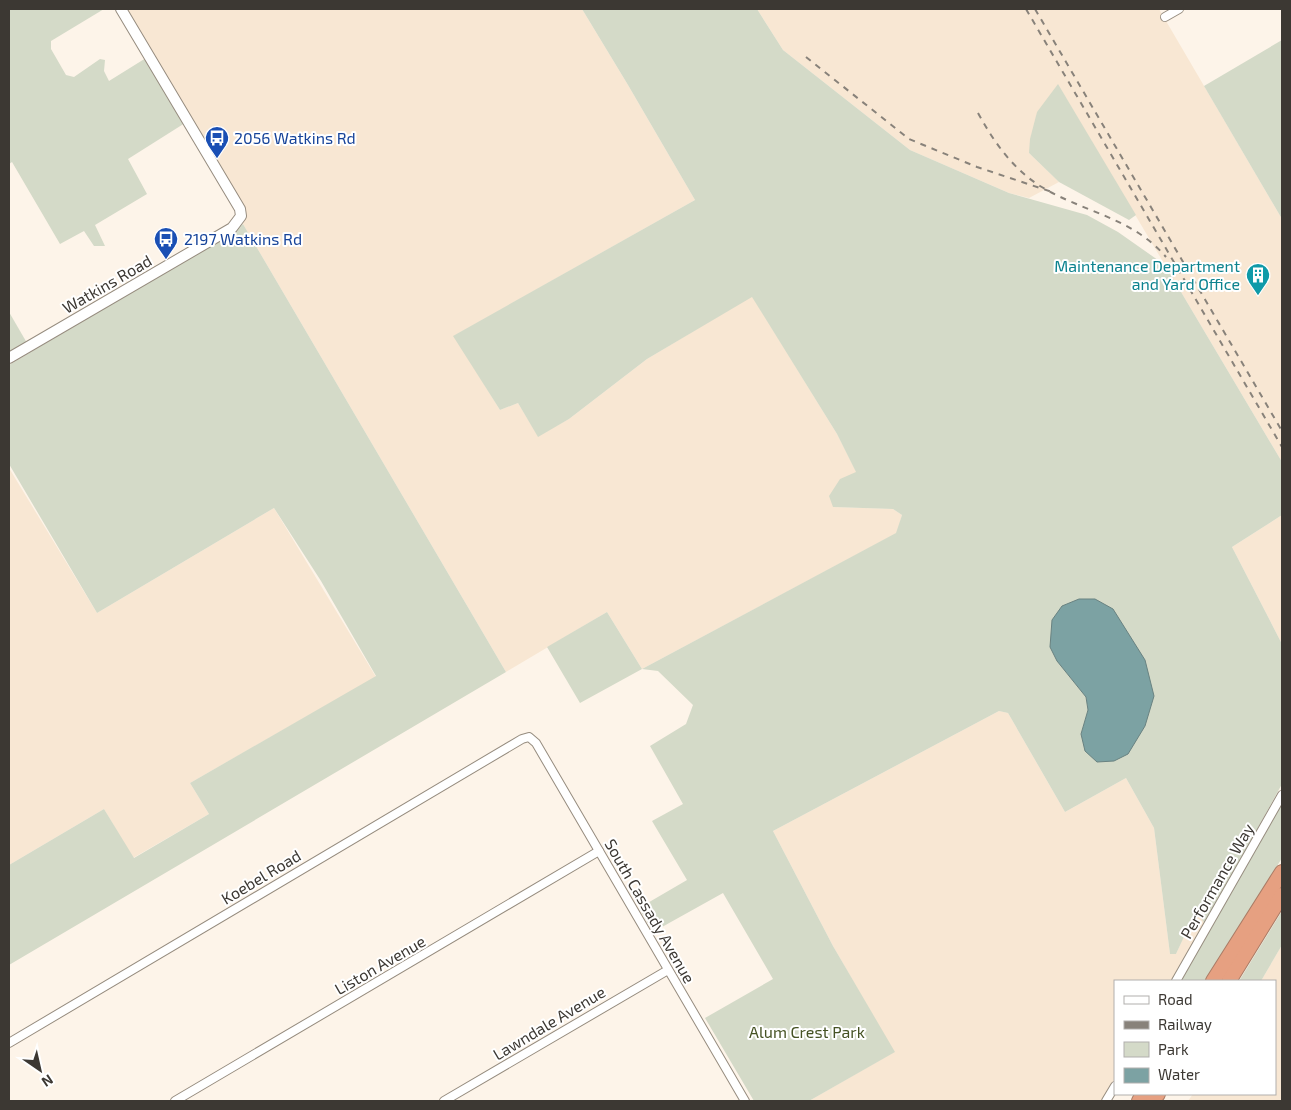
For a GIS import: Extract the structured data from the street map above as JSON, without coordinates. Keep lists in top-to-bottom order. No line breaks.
{"streets":{"street":["Watkins Road","Koebel Road","Performance Way","South Cassady Avenue","Liston Avenue","Lawndale Avenue"]},"crossings":[["Koebel Road","South Cassady Avenue"],["South Cassady Avenue","Liston Avenue"],["South Cassady Avenue","Lawndale Avenue"]],"parks":["Alum Crest Park"],"places":{"bus stop":["2056 Watkins Rd","2197 Watkins Rd"],"building":["Maintenance Department and Yard Office"]},"legend":["Road","Railway","Park","Water"],"north":"bottom right"}
